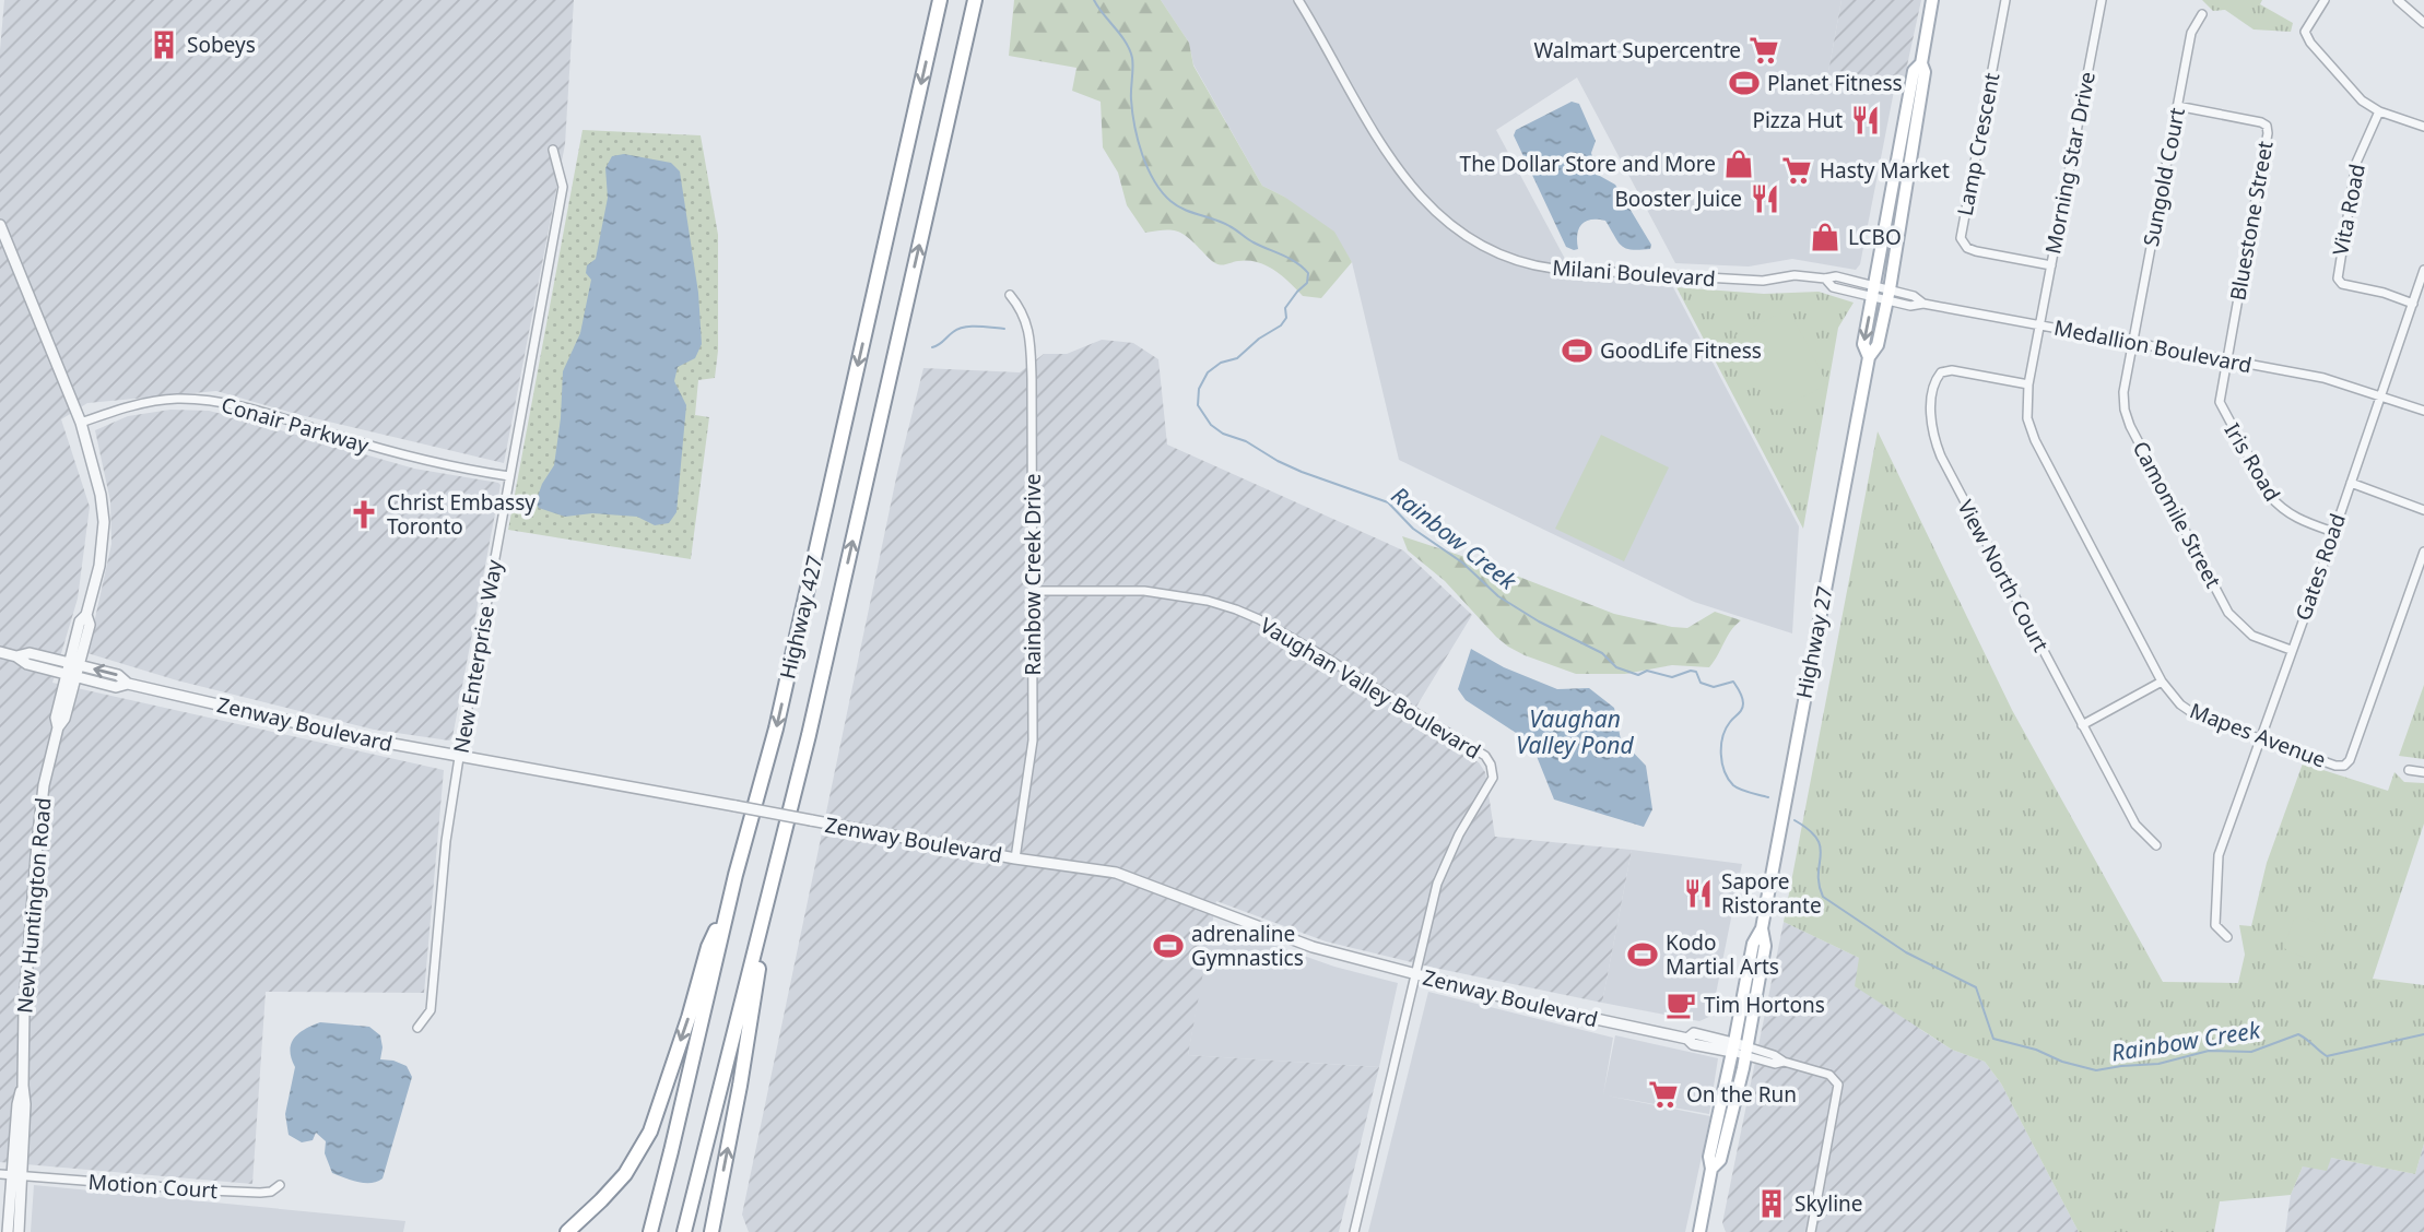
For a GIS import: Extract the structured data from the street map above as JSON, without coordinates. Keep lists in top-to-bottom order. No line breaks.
{"streets":{"highway":["Highway 427"],"main road":["Highway 27"],"street":["Lamp Crescent","Morning Star Drive","Sungold Court","Vita Road","Bluestone Street","Milani Boulevard","Medallion Boulevard","Conair Parkway","Iris Road","Camomile Street","Gates Road","Rainbow Creek Drive","View North Court","New Enterprise Way","Vaughan Valley Boulevard","Zenway Boulevard","Mapes Avenue","New Huntington Road","Motion Court"]},"crossings":[["Lamp Crescent","Morning Star Drive"],["Morning Star Drive","Medallion Boulevard"],["Morning Star Drive","Mapes Avenue"],["Sungold Court","Bluestone Street"],["Sungold Court","Medallion Boulevard"],["Sungold Court","Camomile Street"],["Vita Road","Gates Road"],["Bluestone Street","Medallion Boulevard"],["Bluestone Street","Iris Road"],["Milani Boulevard","Medallion Boulevard"],["Milani Boulevard","Highway 27"],["Medallion Boulevard","Iris Road"],["Medallion Boulevard","Camomile Street"],["Medallion Boulevard","Gates Road"],["Medallion Boulevard","Highway 27"],["Medallion Boulevard","Mapes Avenue"],["Conair Parkway","New Enterprise Way"],["Conair Parkway","New Huntington Road"],["Iris Road","Gates Road"],["Camomile Street","Gates Road"],["Gates Road","Mapes Avenue"],["Rainbow Creek Drive","Vaughan Valley Boulevard"],["Rainbow Creek Drive","Zenway Boulevard"],["View North Court","Mapes Avenue"],["Highway 27","Zenway Boulevard"],["New Enterprise Way","Zenway Boulevard"],["Vaughan Valley Boulevard","Zenway Boulevard"],["Zenway Boulevard","New Huntington Road"],["New Huntington Road","Motion Court"]],"water":["Rainbow Creek","Vaughan Valley Pond"],"places":{"building":["Sobeys","Skyline"],"supermarket":["Walmart Supercentre","Hasty Market","On the Run"],"sports":["Planet Fitness","GoodLife Fitness","adrenaline Gymnastics","Kodo Martial Arts"],"restaurant":["Pizza Hut","Booster Juice","Sapore Ristorante"],"shop":["The Dollar Store and More","LCBO"],"church":["Christ Embassy Toronto"],"cafe":["Tim Hortons"]}}
